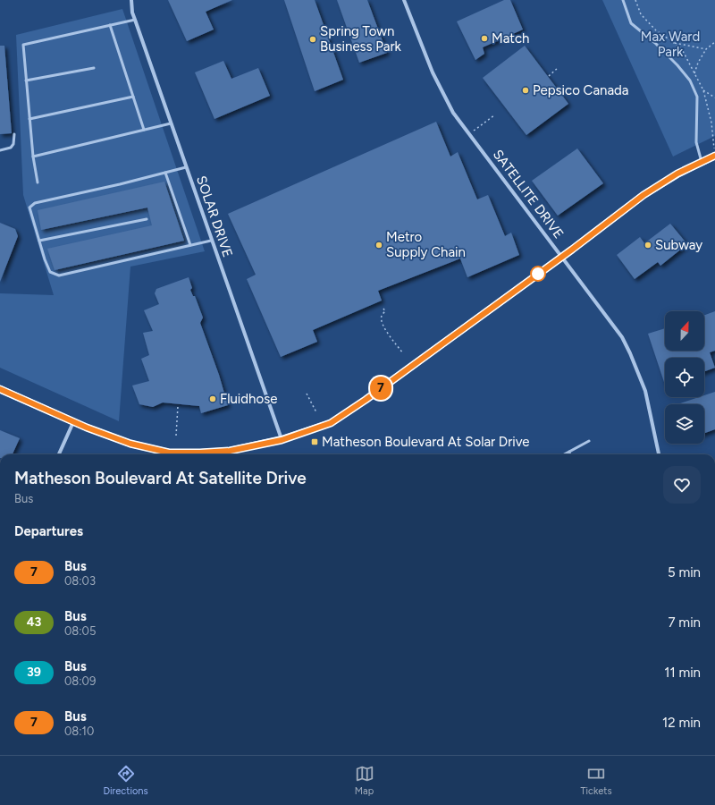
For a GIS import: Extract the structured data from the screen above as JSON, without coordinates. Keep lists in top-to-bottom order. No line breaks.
{"streets":{"street":["SATELLITE DRIVE","SOLAR DRIVE"]},"parks":["Max Ward Park"],"places":{"other":["Match","Spring Town Business Park","Pepsico Canada","Metro Supply Chain","Subway","Fluidhose"],"transit":["Matheson Boulevard At Solar Drive"]},"lines":["bus line 7"],"north":"top","page":{"on_map":"7","heading":[["Matheson Boulevard At Satellite Drive","Bus"],"Departures"],"list":[{"mark":"7","name":"Bus","note":"08:03","value":"5 min"},{"mark":"43","name":"Bus","note":"08:05","value":"7 min"},{"mark":"39","name":"Bus","note":"08:09","value":"11 min"},{"mark":"7","name":"Bus","note":"08:10","value":"12 min"}],"tabs":["Directions","Map","Tickets"]}}
